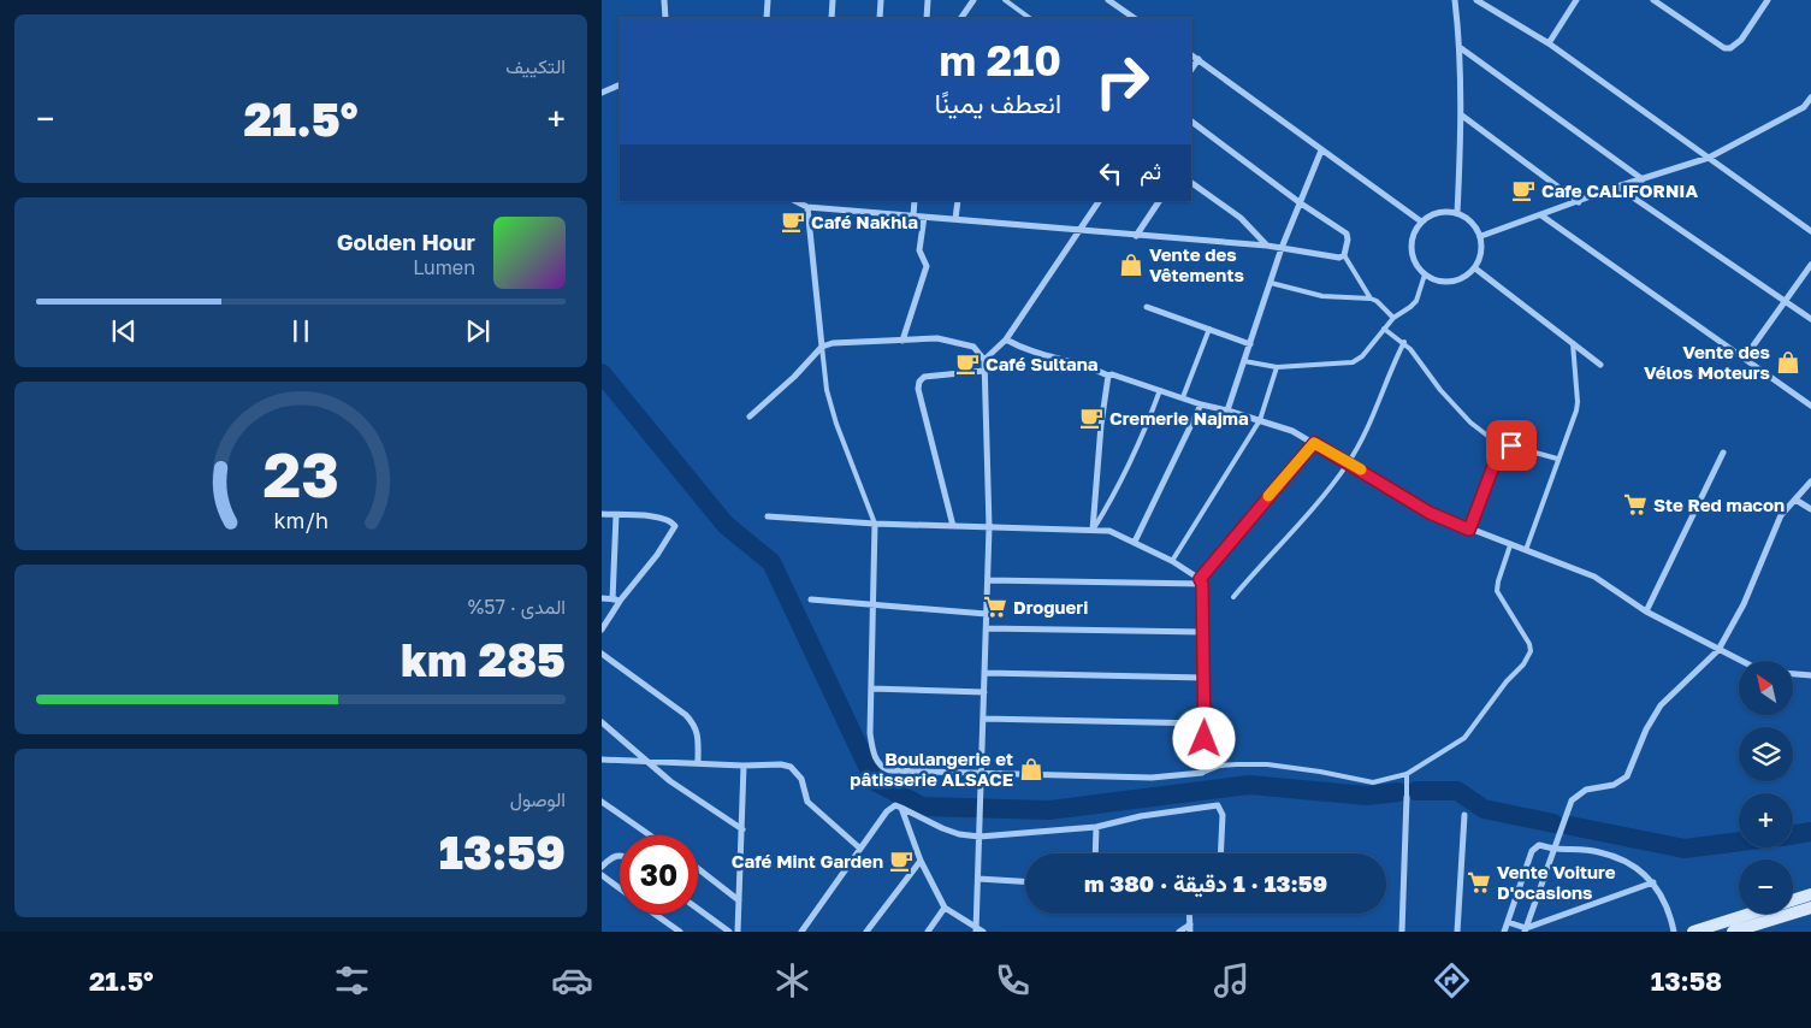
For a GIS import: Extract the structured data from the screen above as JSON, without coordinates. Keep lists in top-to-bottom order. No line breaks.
{"places":{"cafe":["Cafe CALIFORNIA","Café Nakhla","Café Sultana","Cremerie Najma","Café Mint Garden"],"shop":["Vente des Vêtements","Vente des Vélos Moteurs","Boulangerie et pâtisserie ALSACE"],"supermarket":["Ste Red macon","Drogueri","Vente Voiture D'ocasions"]},"north":"top left","page":{"tile":["التكييف",["المدى · 57%","285 km"],["الوصول","13:59"]],"turn":["210 m","انعطف يمينًا"],"heat":["−","21.5°","+"],"then":"ثم","song":["Golden Hour","Lumen"],"map_buttons":["+","−"],"limit":"30","trip":"13:59 · 1 دقيقة · 380 m","tabs":["13:58","21.5°"],"gauge":["23","km/h"]}}
